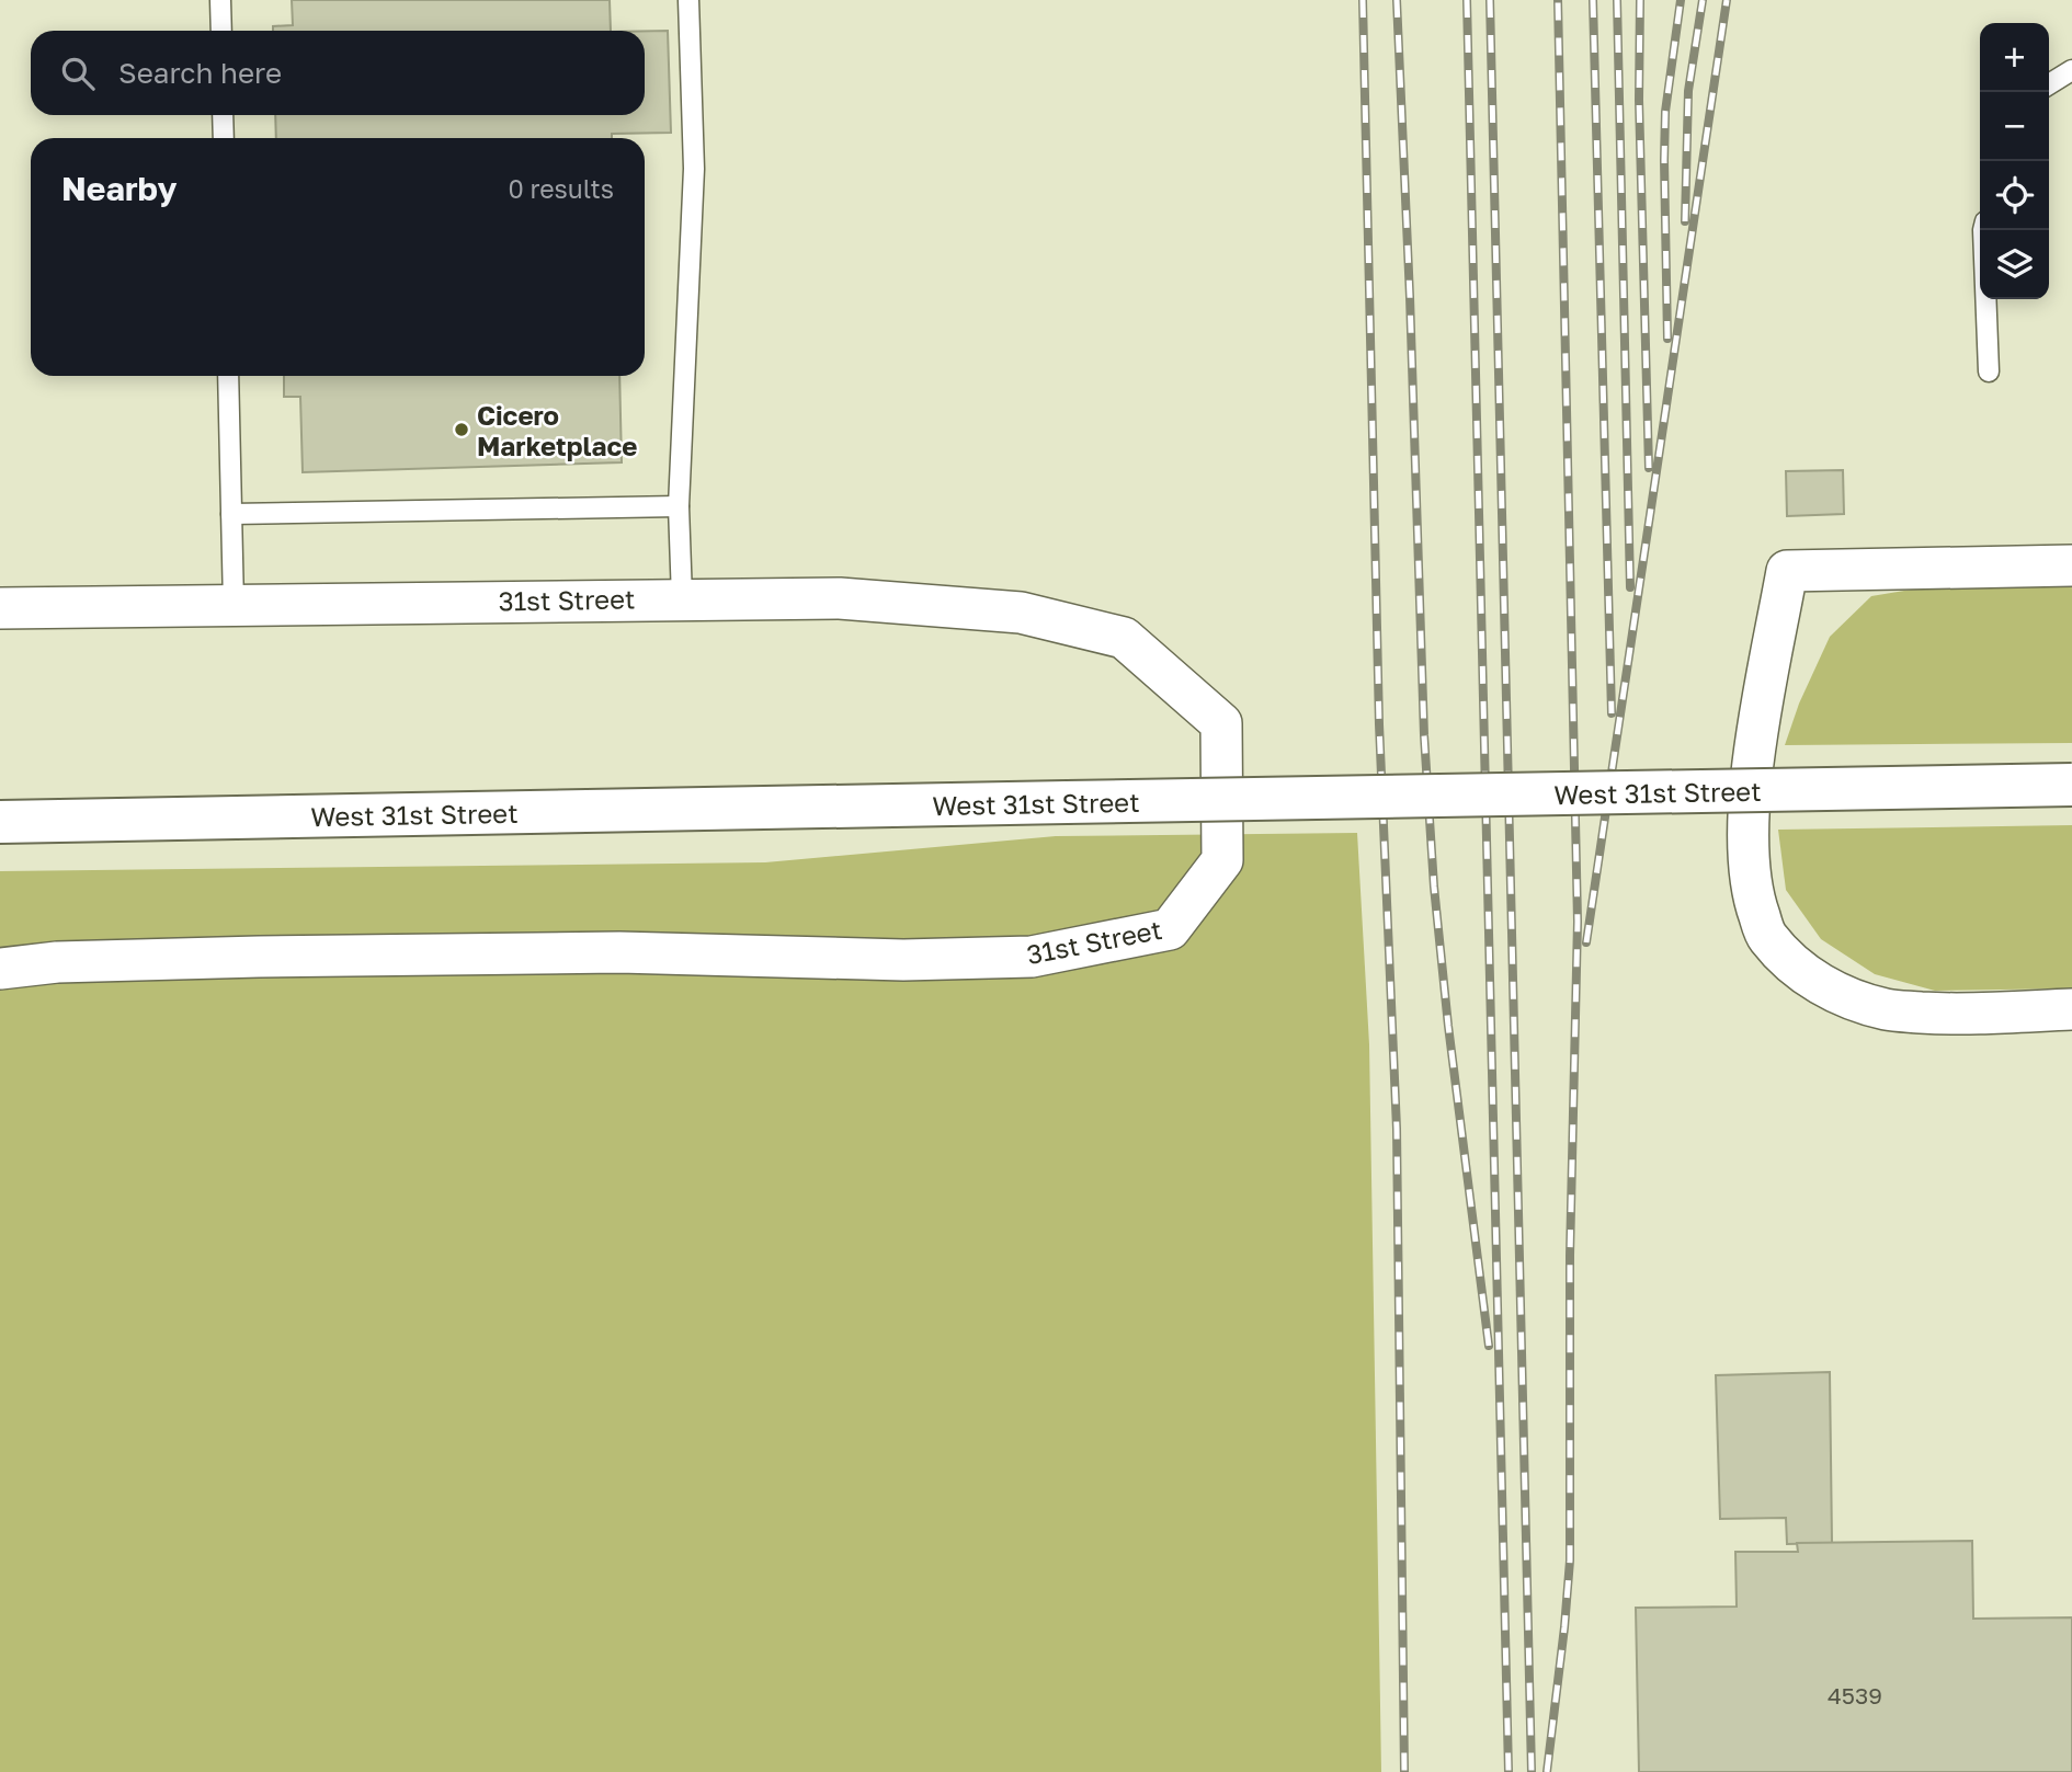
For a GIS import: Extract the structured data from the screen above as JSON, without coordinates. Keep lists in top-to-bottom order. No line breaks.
{"streets":{"main road":["West 31st Street"],"street":["31st Street"]},"places":["Cicero Marketplace"],"house_numbers":["4539"],"page":{"map_buttons":["+","−"],"search":"Search here","heading":["Nearby","0 results"]}}
